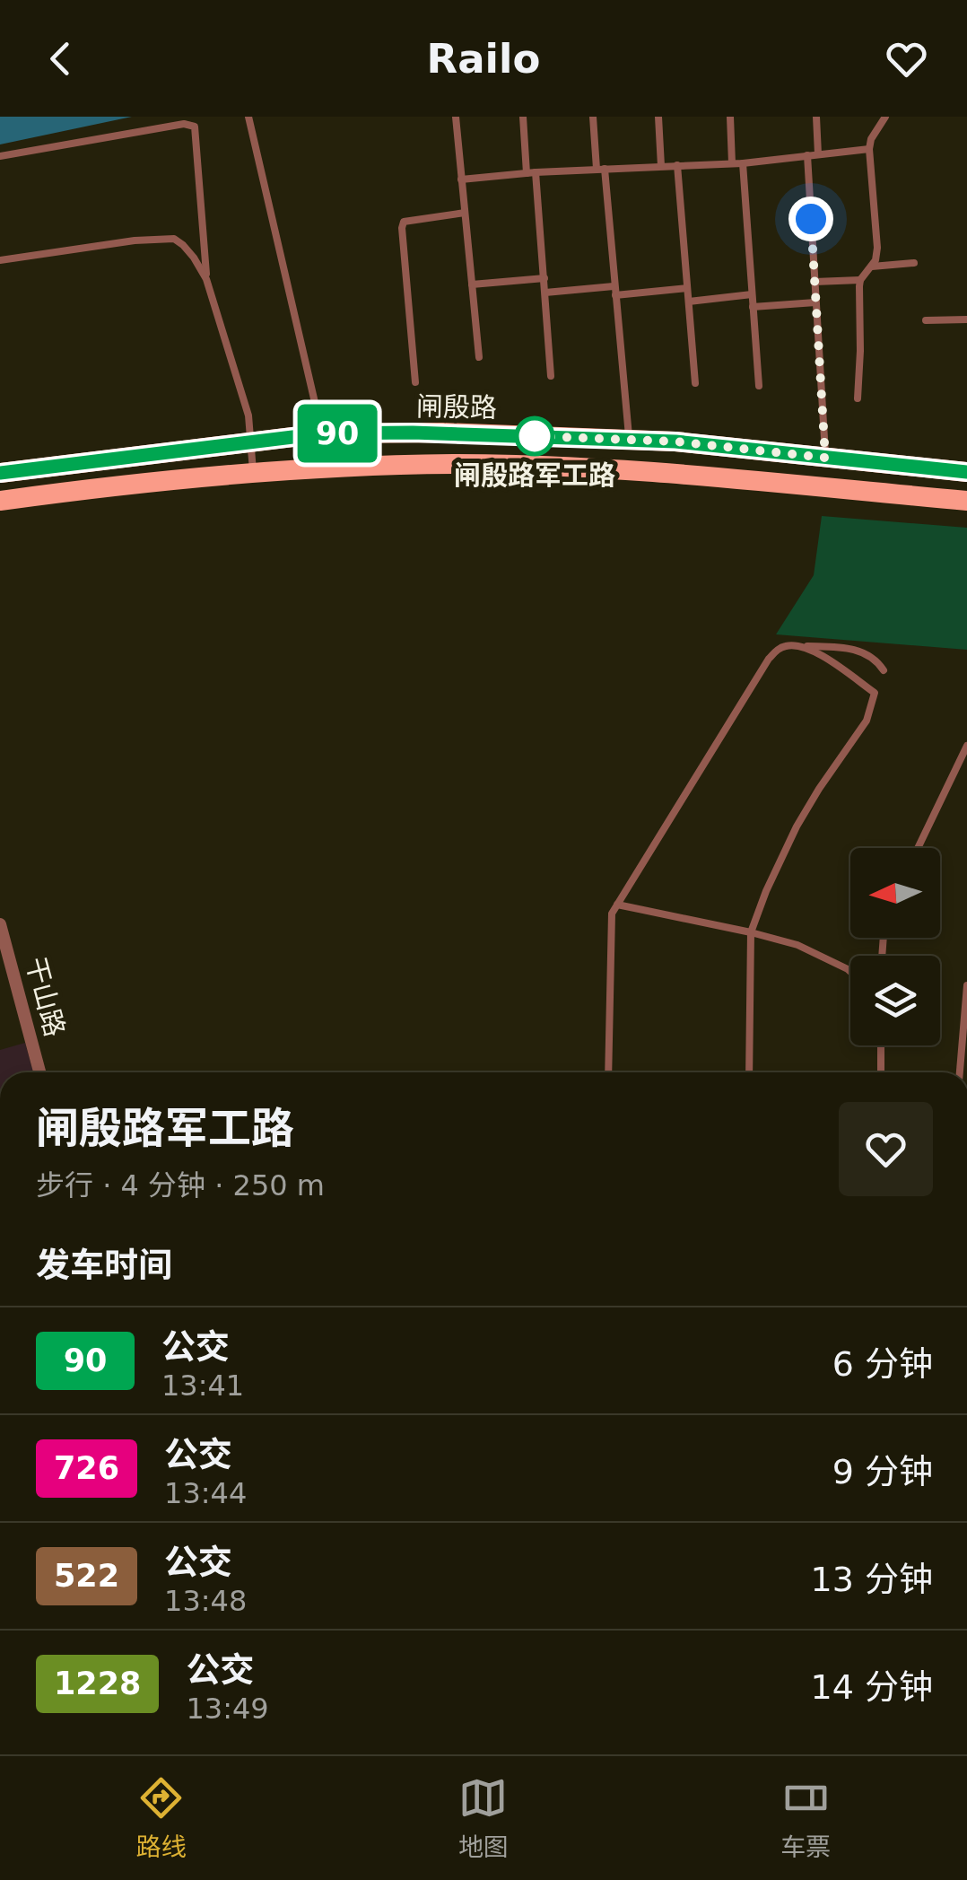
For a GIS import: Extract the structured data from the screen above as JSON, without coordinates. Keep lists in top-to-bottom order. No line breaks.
{"streets":{"main road":["闸殷路"],"street":["干山路"]},"places":["闸殷路军工路"],"lines":["bus line 90"],"north":"left","page":{"header":"Railo","on_map":"90","heading":[["闸殷路军工路","步行 · 4 分钟 · 250 m"],"发车时间"],"list":[{"mark":"90","name":"公交","note":"13:41","value":"6 分钟"},{"mark":"726","name":"公交","note":"13:44","value":"9 分钟"},{"mark":"522","name":"公交","note":"13:48","value":"13 分钟"},{"mark":"1228","name":"公交","note":"13:49","value":"14 分钟"}],"tabs":["路线","地图","车票"]}}
